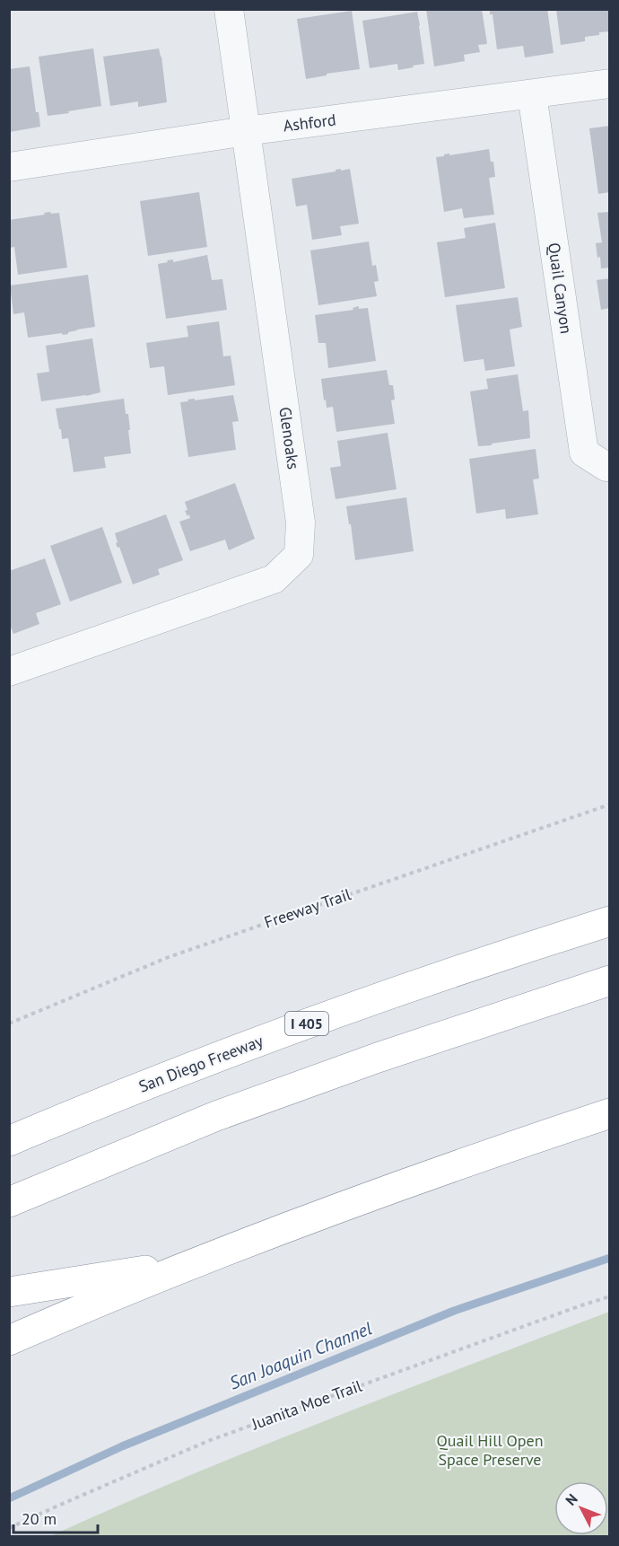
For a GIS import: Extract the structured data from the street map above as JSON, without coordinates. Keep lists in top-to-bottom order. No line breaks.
{"streets":{"highway":["I 405","San Diego Freeway"],"street":["Ashford","Quail Canyon","Glenoaks"],"path":["Freeway Trail","Juanita Moe Trail"]},"crossings":[["Ashford","Quail Canyon"],["Ashford","Glenoaks"]],"water":["San Joaquin Channel"],"parks":["Quail Hill Open Space Preserve"],"scale_bar":"20 m","north":"top left"}
